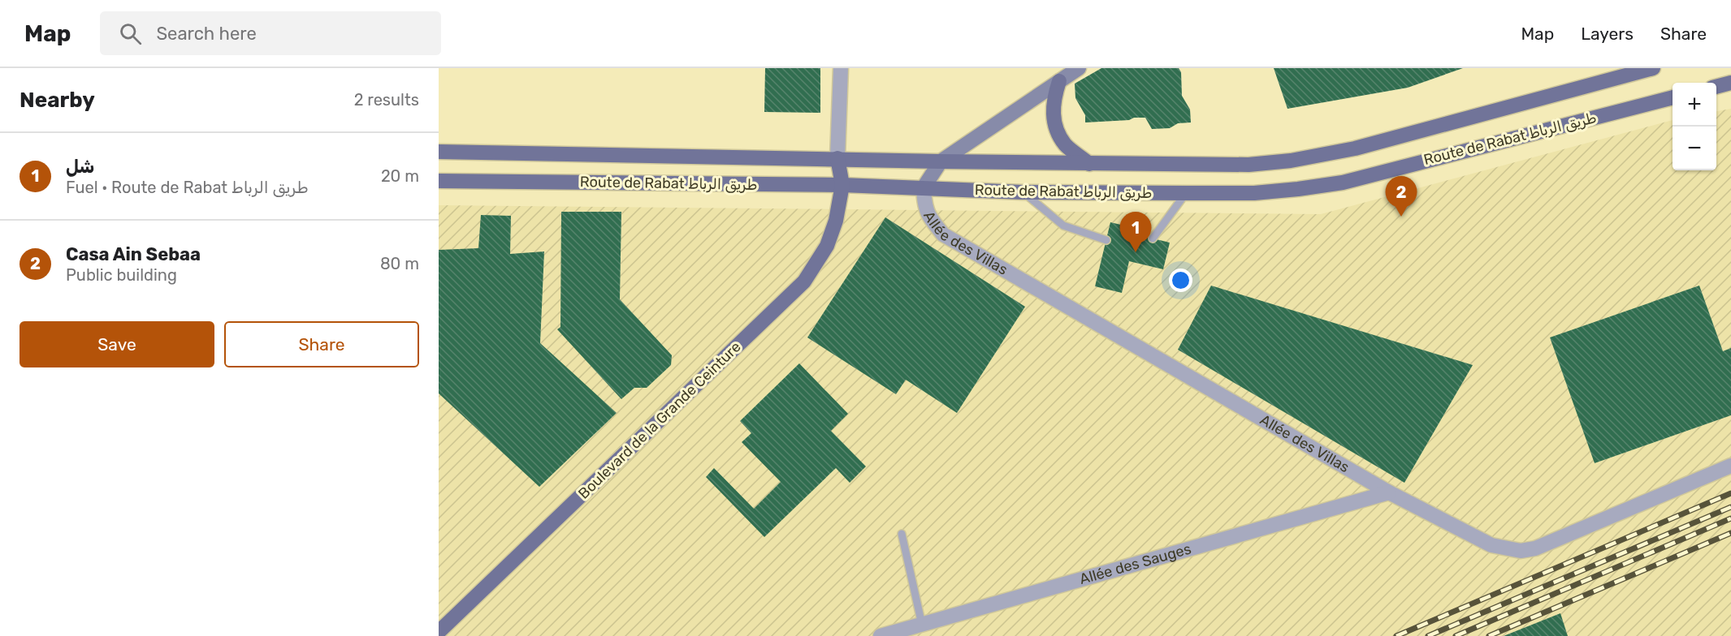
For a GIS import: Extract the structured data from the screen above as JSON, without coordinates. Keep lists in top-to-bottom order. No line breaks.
{"streets":{"main road":["Route de Rabat طريق الرباط","Boulevard de la Grande Ceinture"],"street":["Allée des Villas","Allée des Sauges"]},"crossings":[["Route de Rabat طريق الرباط","Allée des Villas"],["Route de Rabat طريق الرباط","Boulevard de la Grande Ceinture"],["Allée des Villas","Allée des Sauges"]],"page":{"header":"Map","search":"Search here","nav":["Map","Layers","Share"],"heading":["Nearby","2 results"],"map_buttons":["+","−"],"list":[{"mark":"1","name":"شل","note":"Fuel · Route de Rabat طريق الرباط","value":"20 m"},{"mark":"2","name":"Casa Ain Sebaa","note":"Public building","value":"80 m"}],"pins":["2","1"],"buttons":["Save","Share"]}}
